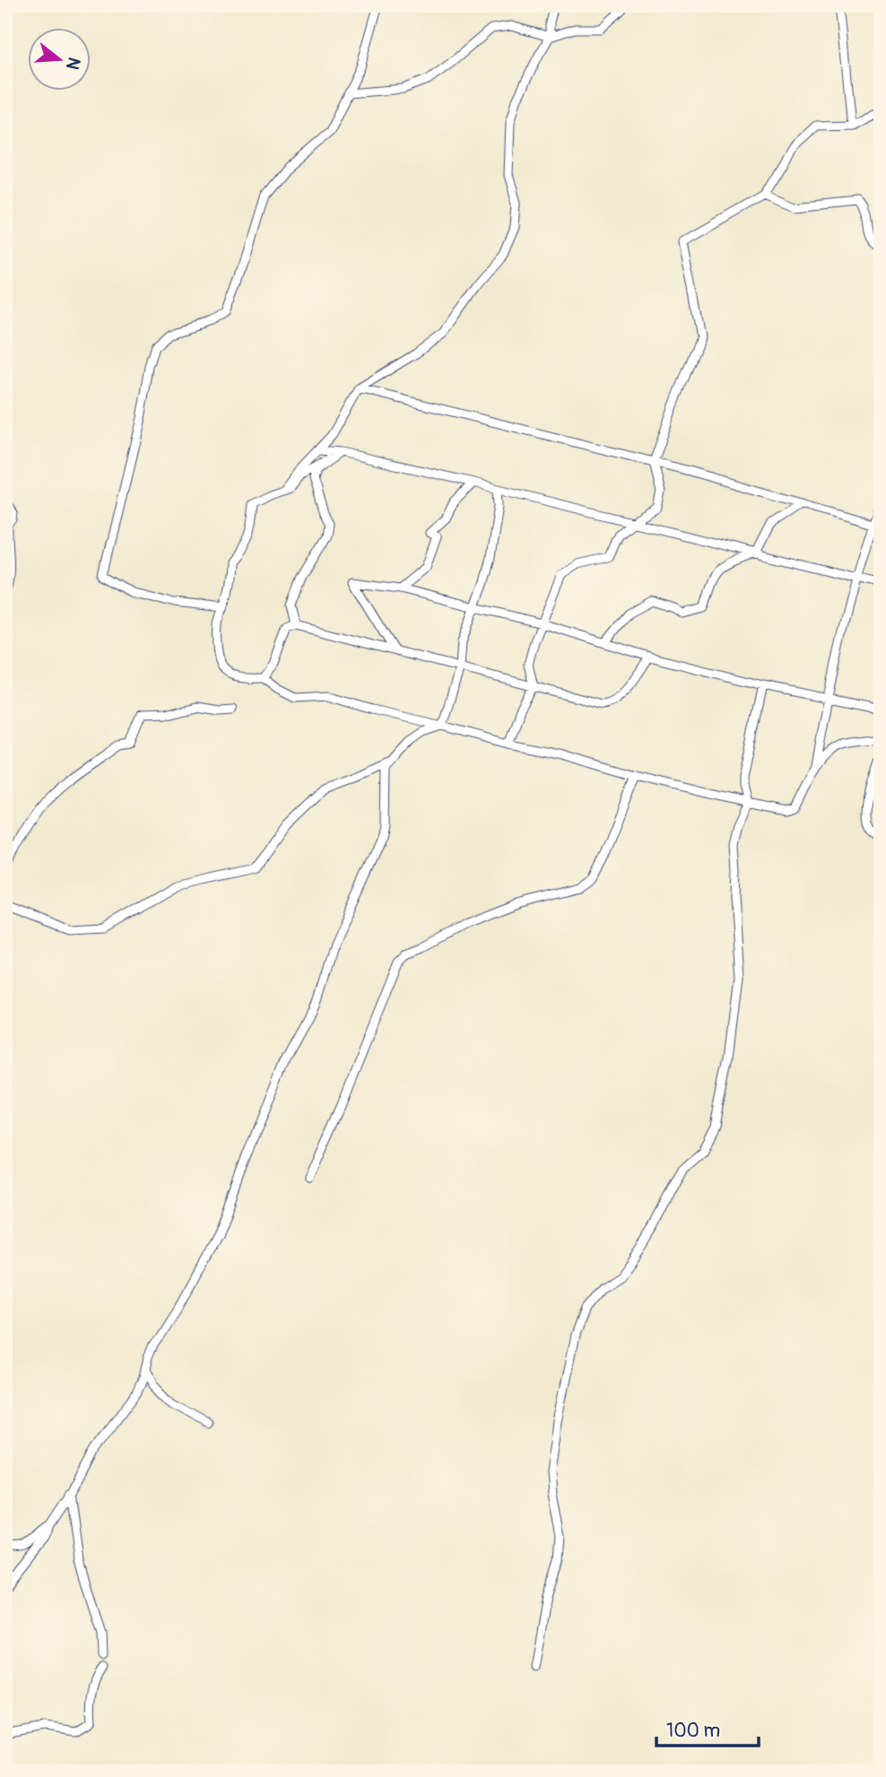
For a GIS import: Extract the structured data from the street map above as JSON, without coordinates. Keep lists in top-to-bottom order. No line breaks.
{"scale_bar":"100 m","north":"right"}
